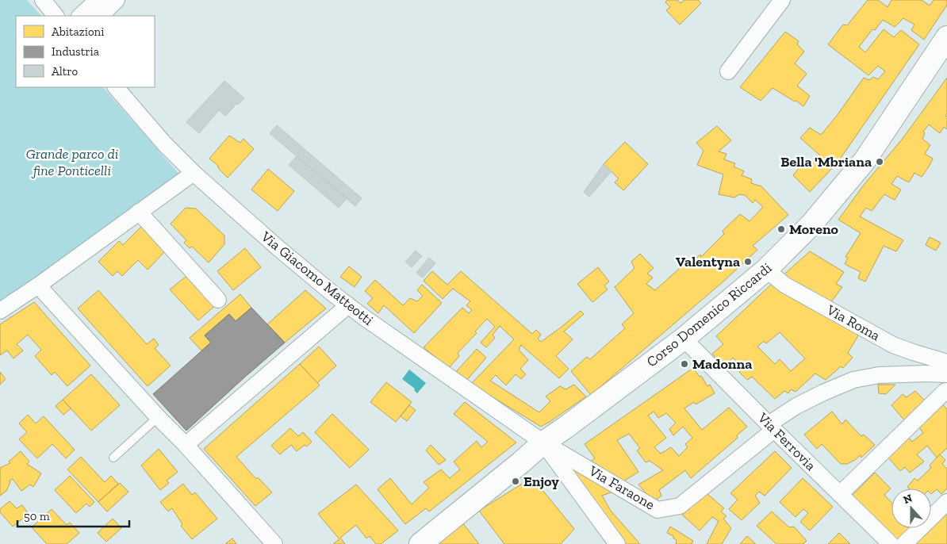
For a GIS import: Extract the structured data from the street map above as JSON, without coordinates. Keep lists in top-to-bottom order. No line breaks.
{"streets":{"main road":["Corso Domenico Riccardi"],"street":["Via Giacomo Matteotti","Via Roma","Via Ferrovia","Via Faraone"]},"crossings":[["Via Giacomo Matteotti","Corso Domenico Riccardi"],["Via Giacomo Matteotti","Via Faraone"],["Corso Domenico Riccardi","Via Roma"],["Corso Domenico Riccardi","Via Ferrovia"],["Corso Domenico Riccardi","Via Faraone"],["Via Ferrovia","Via Faraone"]],"parks":["Grande parco di fine Ponticelli"],"places":["Bella 'Mbriana","Moreno","Valentyna","Madonna","Enjoy"],"legend":["Abitazioni","Industria","Altro"],"scale_bar":"50 m","north":"top"}
